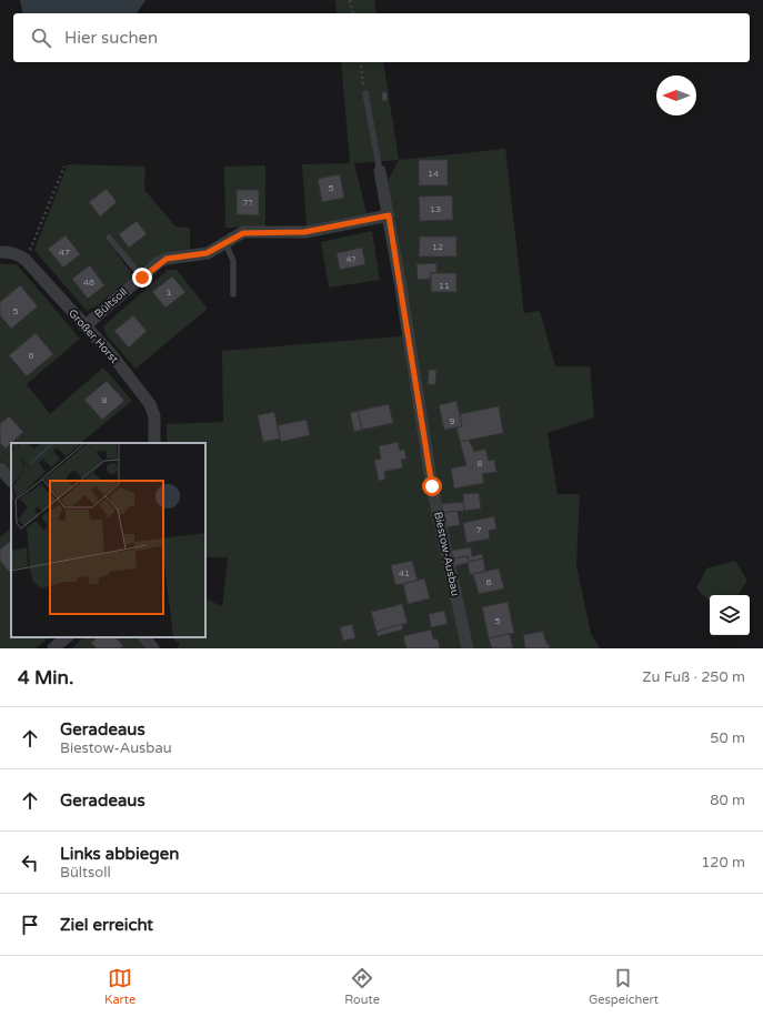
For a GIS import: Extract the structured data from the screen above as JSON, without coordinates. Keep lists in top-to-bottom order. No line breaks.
{"streets":{"street":["Bültsoll","Großer Horst","Biestow-Ausbau"]},"crossings":[["Bültsoll","Großer Horst"],["Bültsoll","Biestow-Ausbau"]],"house_numbers":["14","5","7?","13","12","47","4?","46","11","1","5","6","8","9","8","7","41","6","5"],"north":"left","page":{"search":"Hier suchen","heading":["4 Min.","Zu Fuß · 250 m"],"list":[["Geradeaus","Biestow-Ausbau","50 m"],["Geradeaus","80 m"],["Links abbiegen","Bültsoll","120 m"],"Ziel erreicht"],"nav":["Karte","Route","Gespeichert"]}}
